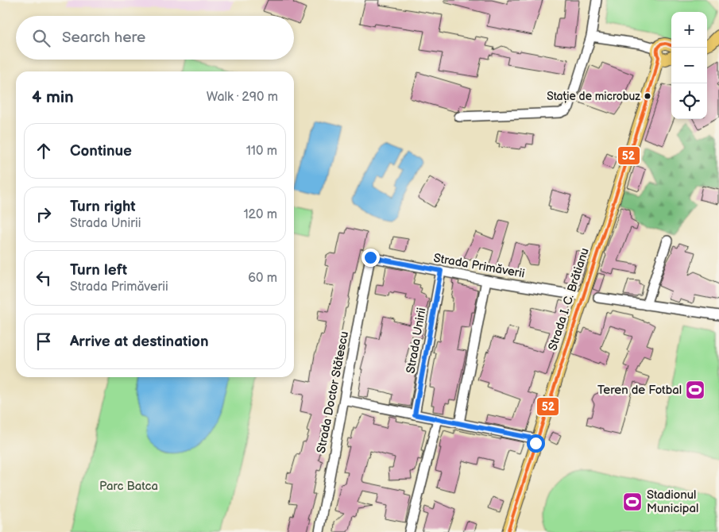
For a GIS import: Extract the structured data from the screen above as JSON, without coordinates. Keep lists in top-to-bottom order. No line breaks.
{"streets":{"main road":["Strada I. C. Brătianu"],"street":["Strada Primăverii","Strada Unirii","Strada Doctor Stătescu"]},"crossings":[["Strada Primăverii","Strada I. C. Brătianu"],["Strada Primăverii","Strada Unirii"],["Strada Primăverii","Strada Doctor Stătescu"]],"parks":["Parc Batca"],"places":{"other":["Stație de microbuz"],"sports":["Teren de Fotbal","Stadionul Municipal"]},"lines":["transit line 52"],"page":{"map_buttons":["+","−"],"search":"Search here","heading":["4 min","Walk · 290 m"],"list":[["Continue","110 m"],["Turn right","Strada Unirii","120 m"],["Turn left","Strada Primăverii","60 m"],"Arrive at destination"]}}
